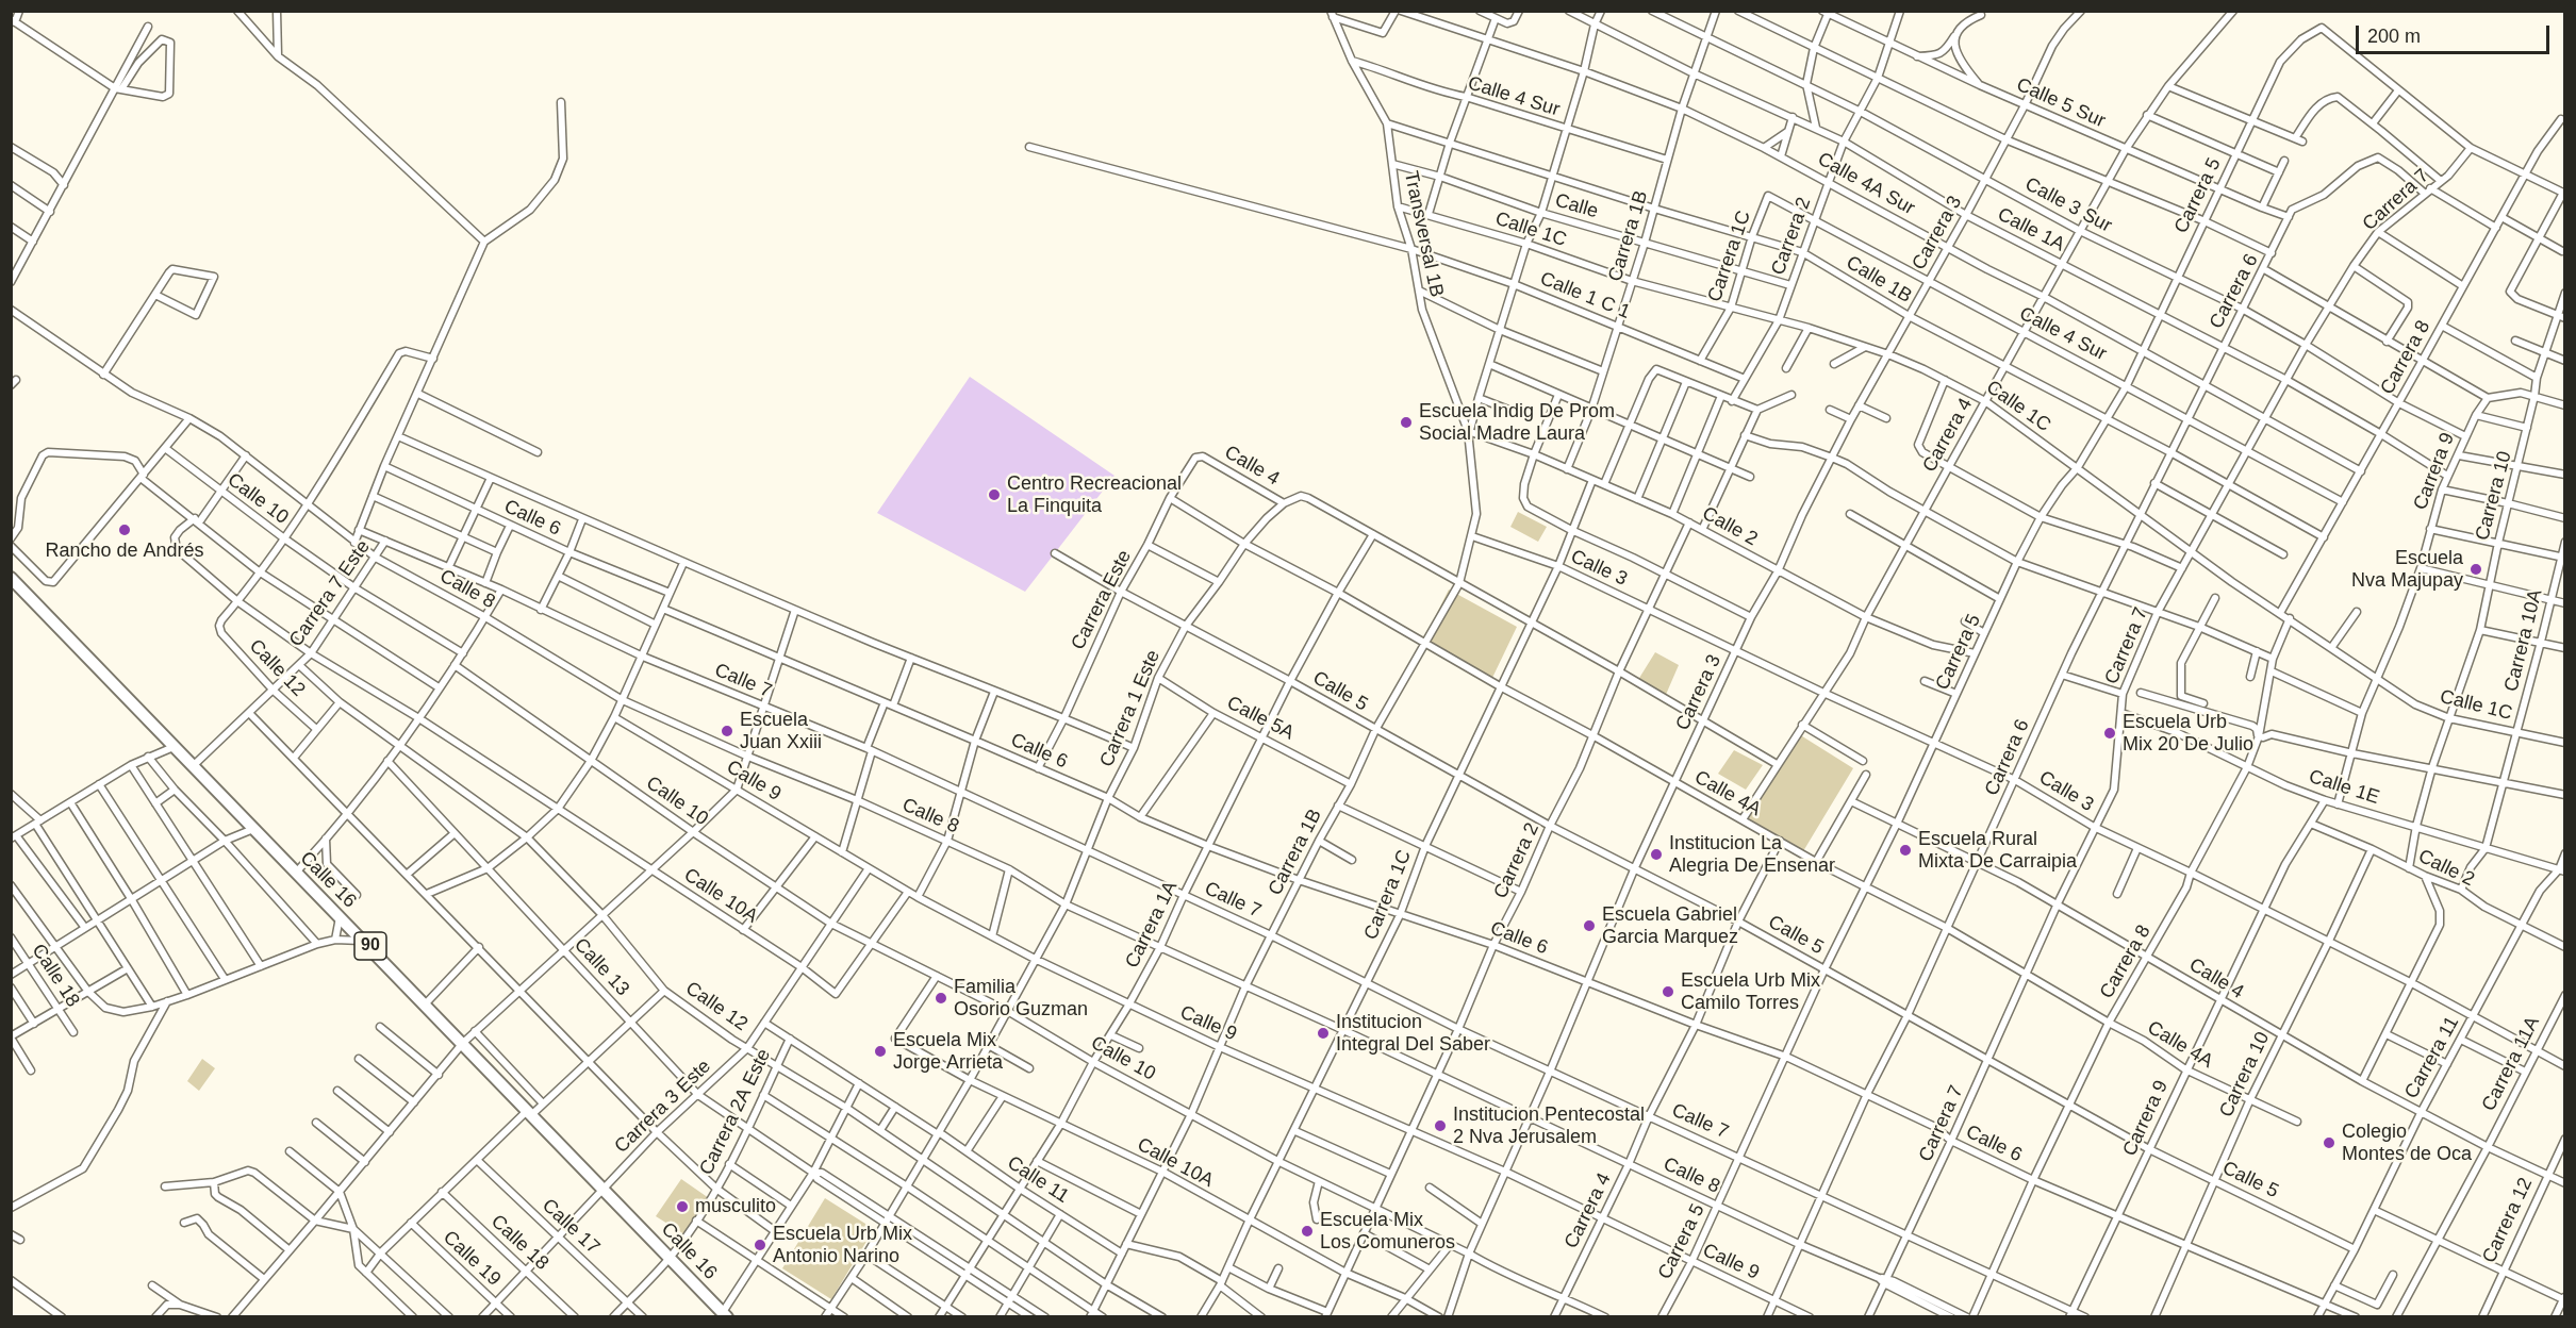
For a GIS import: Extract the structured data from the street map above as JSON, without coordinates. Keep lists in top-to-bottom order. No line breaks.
{"streets":{"highway":["Calle 16","90"],"street":["Calle 4 Sur","Calle 5 Sur","Calle 4A Sur","Carrera 5","Carrera 7","Calle 3 Sur","Calle","Calle 1C","Calle 1A","Carrera 3","Transversal 1B","Carrera 1B","Carrera 2","Carrera 1C","Calle 1B","Carrera 6","Calle 1 C 1","Carrera 8","Carrera 4","Calle 4","Carrera 9","Carrera 10","Calle 10","Calle 6","Calle 2","Calle 3","Calle 8","Carrera 7 Este","Carrera Este","Carrera 10A","Calle 12","Calle 7","Calle 5","Carrera 1 Este","Calle 5A","Calle 9","Calle 1E","Calle 4A","Calle 10A","Carrera 1A","Calle 13","Calle 18","Carrera 11","Carrera 11A","Carrera 3 Este","Carrera 2A Este","Calle 11","Carrera 12","Calle 17","Calle 19"]},"crossings":[["Calle 4 Sur","Carrera 5"],["Calle 4 Sur","Carrera 7"],["Calle 4 Sur","Carrera 3"],["Calle 4 Sur","Transversal 1B"],["Calle 4 Sur","Carrera 1B"],["Calle 4 Sur","Carrera 2"],["Calle 4 Sur","Carrera 1C"],["Calle 4 Sur","Carrera 6"],["Calle 4 Sur","Carrera 8"],["Calle 4 Sur","Carrera 4"],["Calle 5 Sur","Carrera 5"],["Calle 5 Sur","Carrera 3"],["Calle 5 Sur","Carrera 2"],["Calle 5 Sur","Carrera 6"],["Calle 5 Sur","Carrera 4"],["Calle 4A Sur","Carrera 5"],["Calle 4A Sur","Carrera 7"],["Calle 4A Sur","Carrera 3"],["Calle 4A Sur","Carrera 1B"],["Calle 4A Sur","Carrera 2"],["Calle 4A Sur","Carrera 6"],["Calle 4A Sur","Carrera 8"],["Calle 4A Sur","Carrera 4"],["Carrera 5","Calle 3 Sur"],["Carrera 5","Calle 1C"],["Carrera 5","Calle 1A"],["Carrera 5","Calle 1B"],["Carrera 5","Calle 4"],["Carrera 5","Calle 6"],["Carrera 5","Calle 2"],["Carrera 5","Calle 3"],["Carrera 5","Calle 8"],["Carrera 5","Calle 7"],["Carrera 5","Calle 5"],["Carrera 5","Calle 9"],["Carrera 5","Calle 4A"],["Carrera 7","Calle 3 Sur"],["Carrera 7","Calle 1C"],["Carrera 7","Calle 1A"],["Carrera 7","Calle 1B"],["Carrera 7","Calle 4"],["Carrera 7","Calle 6"],["Carrera 7","Calle 3"],["Carrera 7","Calle 8"],["Carrera 7","Calle 7"],["Carrera 7","Calle 5"],["Carrera 7","Calle 1E"],["Carrera 7","Calle 4A"],["Calle 3 Sur","Carrera 3"],["Calle 3 Sur","Carrera 1B"],["Calle 3 Sur","Carrera 2"],["Calle 3 Sur","Carrera 6"],["Calle 3 Sur","Carrera 8"],["Calle 3 Sur","Carrera 4"],["Calle 3 Sur","Carrera 9"],["Calle","Transversal 1B"],["Calle","Carrera 1B"],["Calle","Carrera 2"],["Calle","Carrera 1C"],["Calle 1C","Carrera 3"],["Calle 1C","Transversal 1B"],["Calle 1C","Carrera 1B"],["Calle 1C","Carrera 2"],["Calle 1C","Carrera 1C"],["Calle 1C","Carrera 6"],["Calle 1C","Carrera 8"],["Calle 1C","Carrera 4"],["Calle 1C","Carrera 9"],["Calle 1C","Carrera 10"],["Calle 1C","Carrera 10A"],["Calle 1A","Carrera 3"],["Calle 1A","Carrera 1B"],["Calle 1A","Carrera 2"],["Calle 1A","Carrera 6"],["Calle 1A","Carrera 8"],["Calle 1A","Carrera 4"],["Calle 1A","Carrera 9"],["Carrera 3","Calle 1B"],["Carrera 3","Calle 10"],["Carrera 3","Calle 6"],["Carrera 3","Calle 2"],["Carrera 3","Calle 3"],["Carrera 3","Calle 8"],["Carrera 3","Calle 7"],["Carrera 3","Calle 5"],["Carrera 3","Calle 9"],["Carrera 3","Calle 4A"],["Transversal 1B","Carrera 1B"],["Transversal 1B","Calle 1B"],["Transversal 1B","Calle 1 C 1"],["Transversal 1B","Calle 2"],["Carrera 1B","Calle 1B"],["Carrera 1B","Calle 1 C 1"],["Carrera 1B","Calle 10"],["Carrera 1B","Calle 6"],["Carrera 1B","Calle 2"],["Carrera 1B","Calle 3"],["Carrera 1B","Calle 8"],["Carrera 1B","Calle 12"],["Carrera 1B","Calle 7"],["Carrera 1B","Calle 5"],["Carrera 1B","Calle 5A"],["Carrera 1B","Calle 9"],["Carrera 1B","Calle 4A"],["Carrera 1B","Calle 10A"],["Carrera 1B","Calle 11"],["Carrera 2","Calle 1B"],["Carrera 2","Calle 1 C 1"],["Carrera 2","Calle 10"],["Carrera 2","Calle 6"],["Carrera 2","Calle 2"],["Carrera 2","Calle 3"],["Carrera 2","Calle 8"],["Carrera 2","Calle 7"],["Carrera 2","Calle 5"],["Carrera 2","Calle 9"],["Carrera 2","Calle 4A"],["Carrera 2","Calle 10A"],["Carrera 1C","Calle 1B"],["Carrera 1C","Calle 1 C 1"],["Carrera 1C","Calle 10"],["Carrera 1C","Calle 6"],["Carrera 1C","Calle 2"],["Carrera 1C","Calle 3"],["Carrera 1C","Calle 8"],["Carrera 1C","Calle 7"],["Carrera 1C","Calle 5"],["Carrera 1C","Calle 9"],["Carrera 1C","Calle 4A"],["Carrera 1C","Calle 10A"],["Calle 1B","Carrera 6"],["Calle 1B","Carrera 8"],["Calle 1B","Carrera 4"],["Carrera 6","Calle 4"],["Carrera 6","Calle 6"],["Carrera 6","Calle 3"],["Carrera 6","Calle 8"],["Carrera 6","Calle 7"],["Carrera 6","Calle 5"],["Carrera 6","Calle 9"],["Carrera 6","Calle 4A"],["Carrera 8","Calle 4"],["Carrera 8","Calle 6"],["Carrera 8","Calle 3"],["Carrera 8","Calle 7"],["Carrera 8","Calle 5"],["Carrera 8","Calle 1E"],["Carrera 8","Calle 4A"],["Carrera 4","Calle 10"],["Carrera 4","Calle 6"],["Carrera 4","Calle 2"],["Carrera 4","Calle 3"],["Carrera 4","Calle 8"],["Carrera 4","Calle 7"],["Carrera 4","Calle 5"],["Carrera 4","Calle 9"],["Carrera 4","Calle 4A"],["Calle 4","Carrera 9"],["Calle 4","Carrera 10"],["Calle 4","Carrera Este"],["Calle 4","Carrera 1 Este"],["Calle 4","Carrera 11"],["Calle 4","Carrera 11A"],["Calle 4","Carrera 12"],["Carrera 9","Calle 6"],["Carrera 9","Calle 2"],["Carrera 9","Calle 3"],["Carrera 9","Calle 7"],["Carrera 9","Calle 5"],["Carrera 9","Calle 1E"],["Carrera 9","Calle 4A"],["Carrera 10","Calle 6"],["Carrera 10","Calle 2"],["Carrera 10","Calle 3"],["Carrera 10","Calle 5"],["Carrera 10","Calle 1E"],["Carrera 10","Calle 4A"],["Calle 10","Carrera 7 Este"],["Calle 10","Carrera 1 Este"],["Calle 10","Calle 10A"],["Calle 10","Carrera 1A"],["Calle 10","Carrera 3 Este"],["Calle 6","Carrera Este"],["Calle 6","Carrera 1 Este"],["Calle 6","Carrera 1A"],["Calle 6","Carrera 11"],["Calle 2","Carrera 10A"],["Calle 2","Carrera 11"],["Calle 3","Carrera 11"],["Calle 3","Carrera 11A"],["Calle 8","Carrera 7 Este"],["Calle 8","Carrera 1 Este"],["Calle 8","Carrera 1A"],["Carrera 7 Este","Calle 12"],["Carrera 7 Este","Calle 7"],["Carrera 7 Este","Calle 16"],["Carrera 7 Este","Calle 10A"],["Carrera Este","Calle 5"],["Carrera Este","Calle 4A"],["Carrera 10A","Calle 1E"],["Calle 12","Carrera 1 Este"],["Calle 12","Calle 10A"],["Calle 12","Carrera 1A"],["Calle 12","Carrera 3 Este"],["Calle 12","Carrera 2A Este"],["Calle 7","Carrera 1 Este"],["Calle 7","Carrera 1A"],["Calle 5","Carrera 1 Este"],["Calle 5","Carrera 1A"],["Calle 5","Carrera 11"],["Carrera 1 Este","Calle 5A"],["Carrera 1 Este","Calle 9"],["Carrera 1 Este","Calle 4A"],["Carrera 1 Este","Calle 10A"],["Carrera 1 Este","Calle 13"],["Carrera 1 Este","Calle 11"],["Calle 5A","Carrera 1A"],["Calle 9","Carrera 1A"],["Calle 9","Carrera 3 Este"],["Calle 1E","Carrera 11"],["Calle 4A","Carrera 1A"],["Calle 16","Carrera 3 Este"],["Calle 16","Carrera 2A Este"],["Calle 10A","Carrera 1A"],["Calle 10A","Carrera 3 Este"],["Carrera 1A","Calle 13"],["Carrera 1A","Calle 11"],["Calle 13","Carrera 3 Este"],["Calle 13","Carrera 2A Este"],["Calle 18","Carrera 3 Este"],["Carrera 3 Este","Calle 11"],["Carrera 3 Este","Calle 17"],["Carrera 3 Este","Calle 19"],["Carrera 2A Este","Calle 11"],["Carrera 2A Este","Calle 17"]],"places":["Escuela Indig De Prom Social Madre Laura","Centro Recreacional La Finquita","Rancho de Andrés","Escuela Nva Majupay","Escuela Juan Xxiii","Escuela Urb Mix 20 De Julio","Escuela Rural Mixta De Carraipia","Institucion La Alegria De Ensenar","Escuela Gabriel Garcia Marquez","Escuela Urb Mix Camilo Torres","Familia Osorio Guzman","Institucion Integral Del Saber","Escuela Mix Jorge Arrieta","Institucion Pentecostal 2 Nva Jerusalem","Colegio Montes de Oca","musculito","Escuela Mix Los Comuneros","Escuela Urb Mix Antonio Narino"],"scale_bar":"200 m"}
